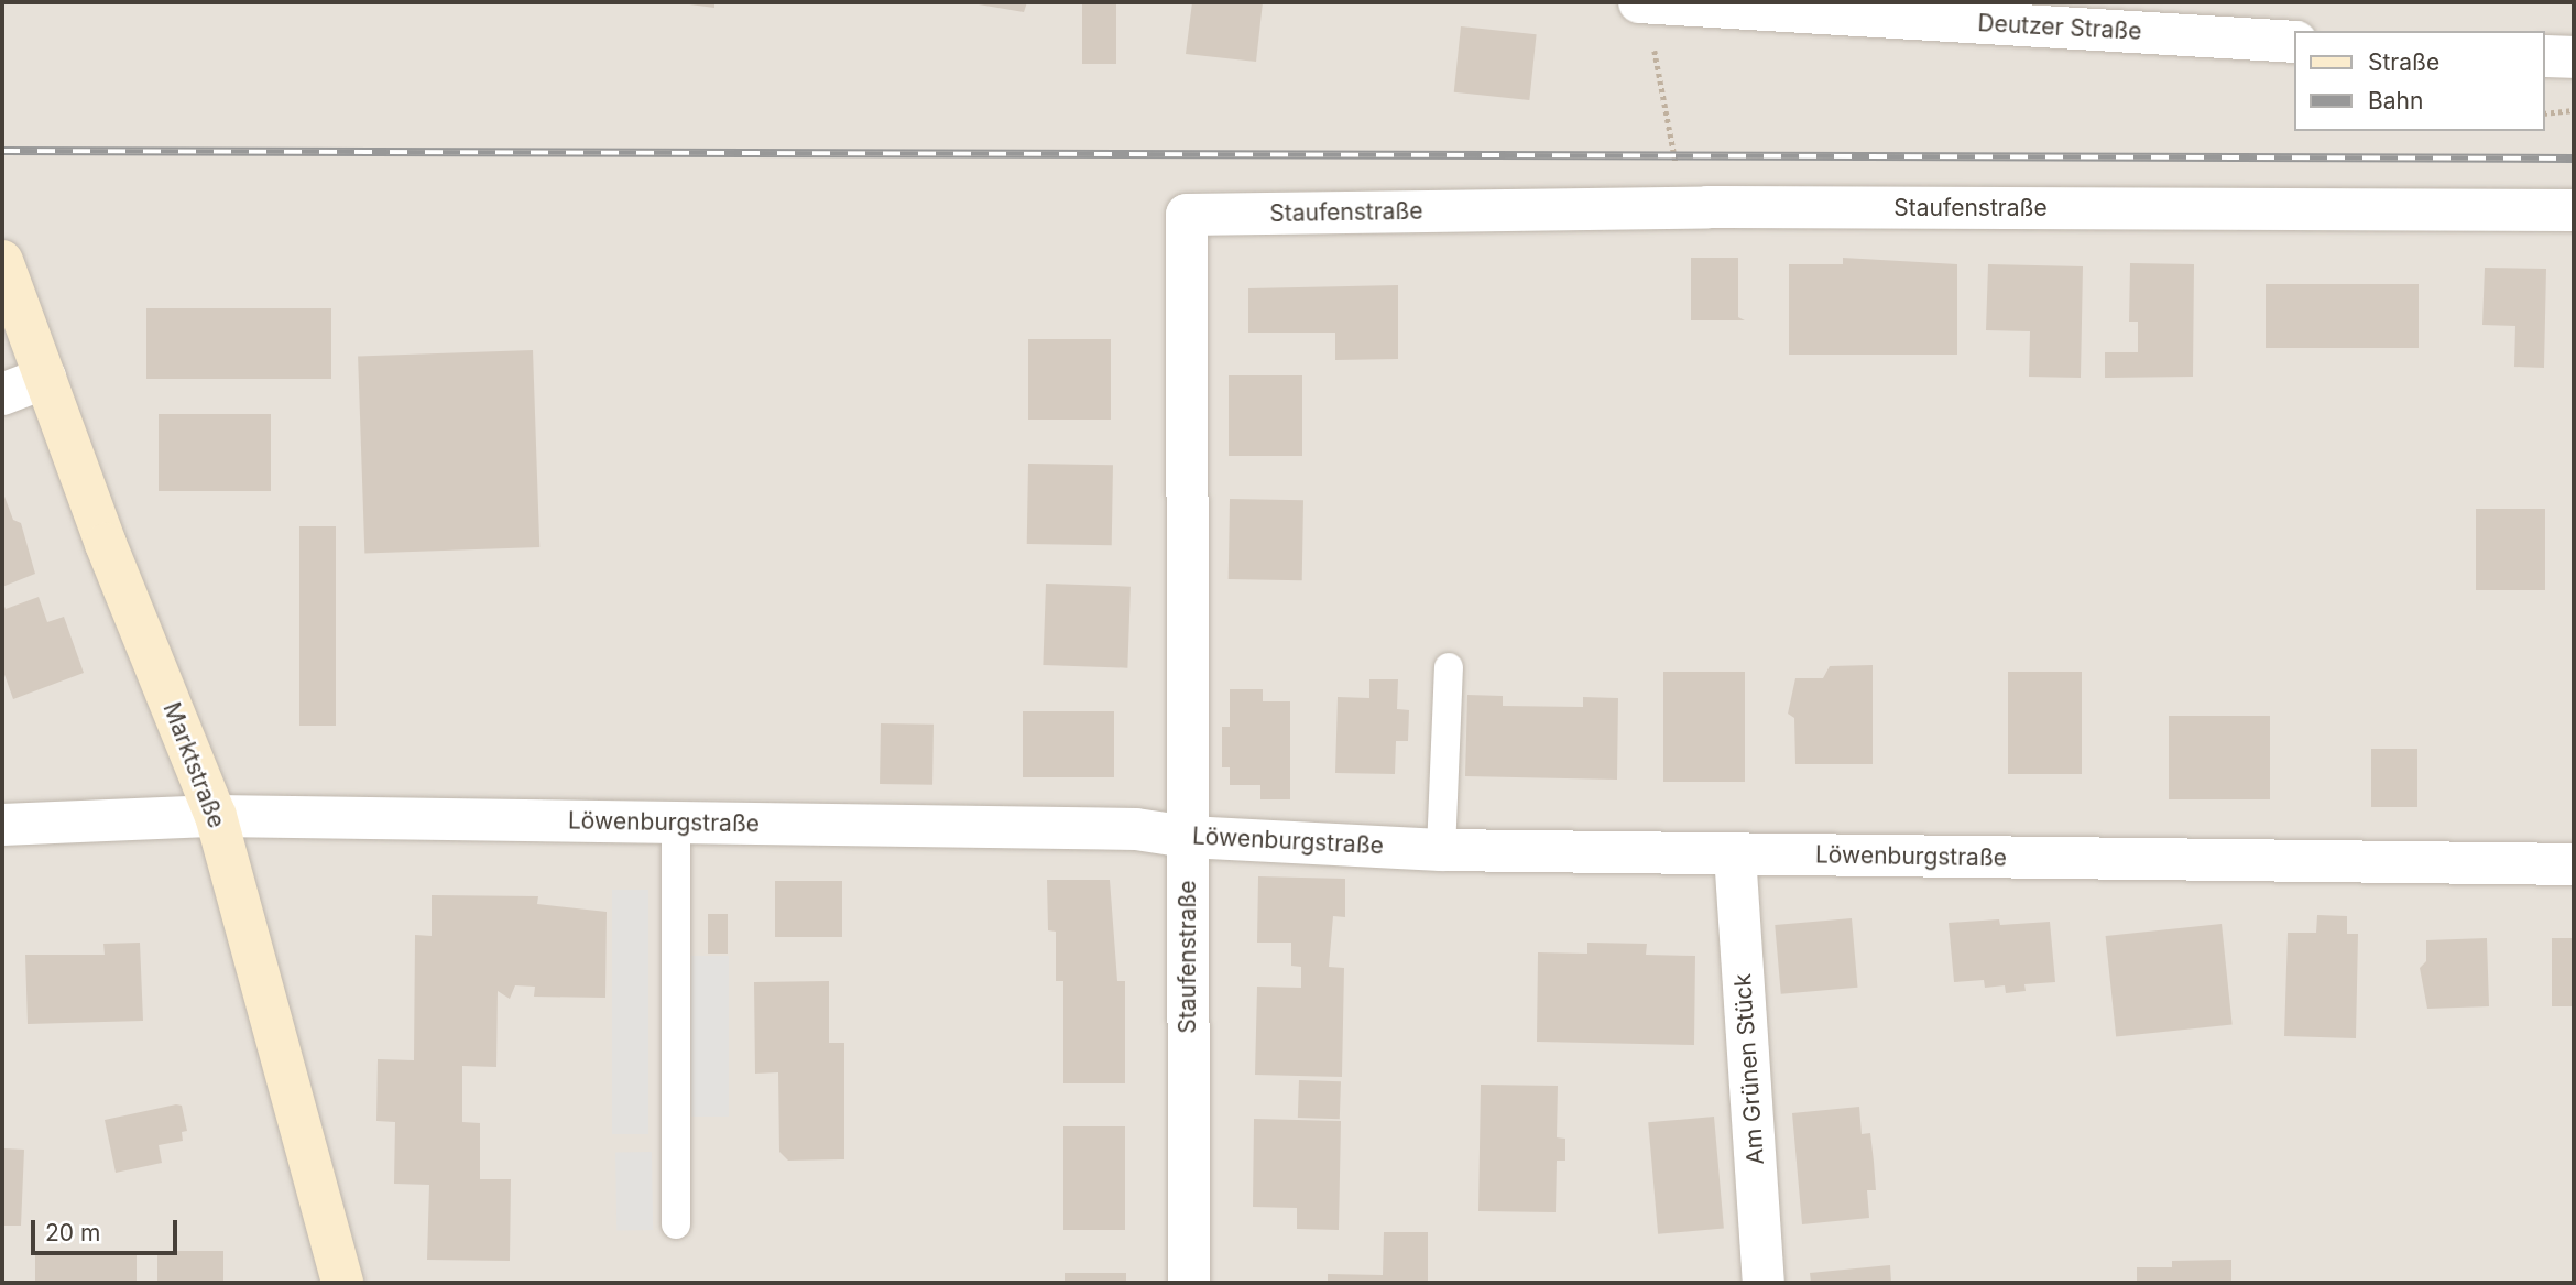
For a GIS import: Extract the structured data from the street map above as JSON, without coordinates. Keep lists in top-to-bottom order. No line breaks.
{"streets":{"main road":["Marktstraße"],"street":["Deutzer Straße","Staufenstraße","Löwenburgstraße","Am Grünen Stück"]},"crossings":[["Staufenstraße","Löwenburgstraße"],["Marktstraße","Löwenburgstraße"],["Löwenburgstraße","Am Grünen Stück"]],"legend":["Straße","Bahn"],"scale_bar":"20 m"}
